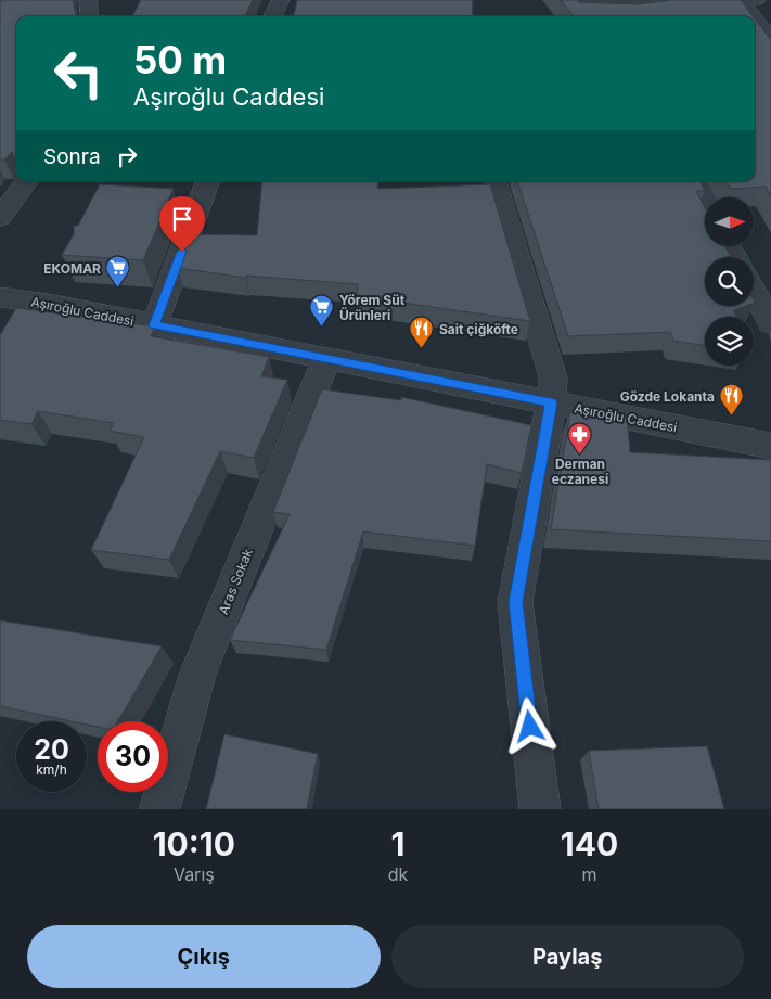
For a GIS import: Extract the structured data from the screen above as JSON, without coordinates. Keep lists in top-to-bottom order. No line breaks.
{"streets":{"street":["Aşıroğlu Caddesi","Aras Sokak"]},"crossings":[["Aşıroğlu Caddesi","Aras Sokak"]],"places":{"supermarket":["EKOMAR","Yörem Süt Ürünleri"],"restaurant":["Sait çiğköfte","Gözde Lokanta"],"pharmacy":["Derman eczanesi"]},"north":"right","page":{"turn":["50 m","Aşıroğlu Caddesi"],"then":"Sonra","speed":"20 km/h","limit":"30","eta":["10:10","Varış","1","dk","140","m"],"buttons":["Çıkış","Paylaş"]}}
